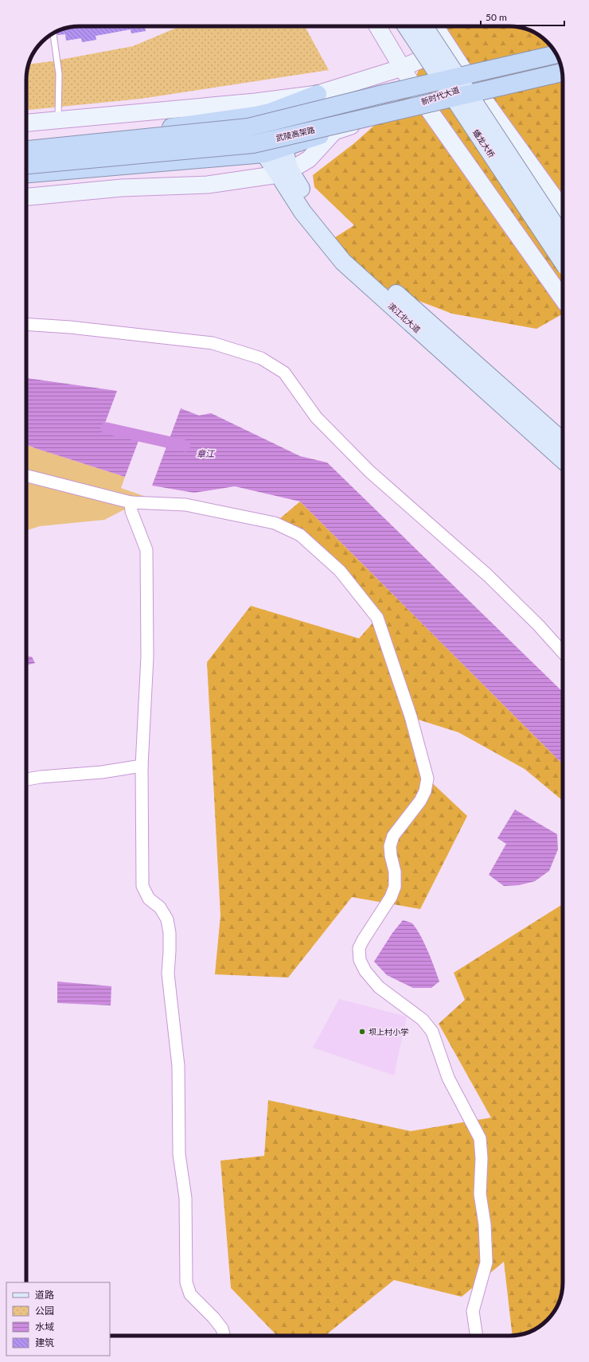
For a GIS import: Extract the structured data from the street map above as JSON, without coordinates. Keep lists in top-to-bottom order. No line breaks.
{"streets":{"highway":["武陵高架路"],"main road":["蟠龙大桥","滨江北大道"],"street":["新时代大道"]},"water":["章江"],"places":["坝上村小学"],"legend":["道路","公园","水域","建筑"],"scale_bar":"50 m"}
